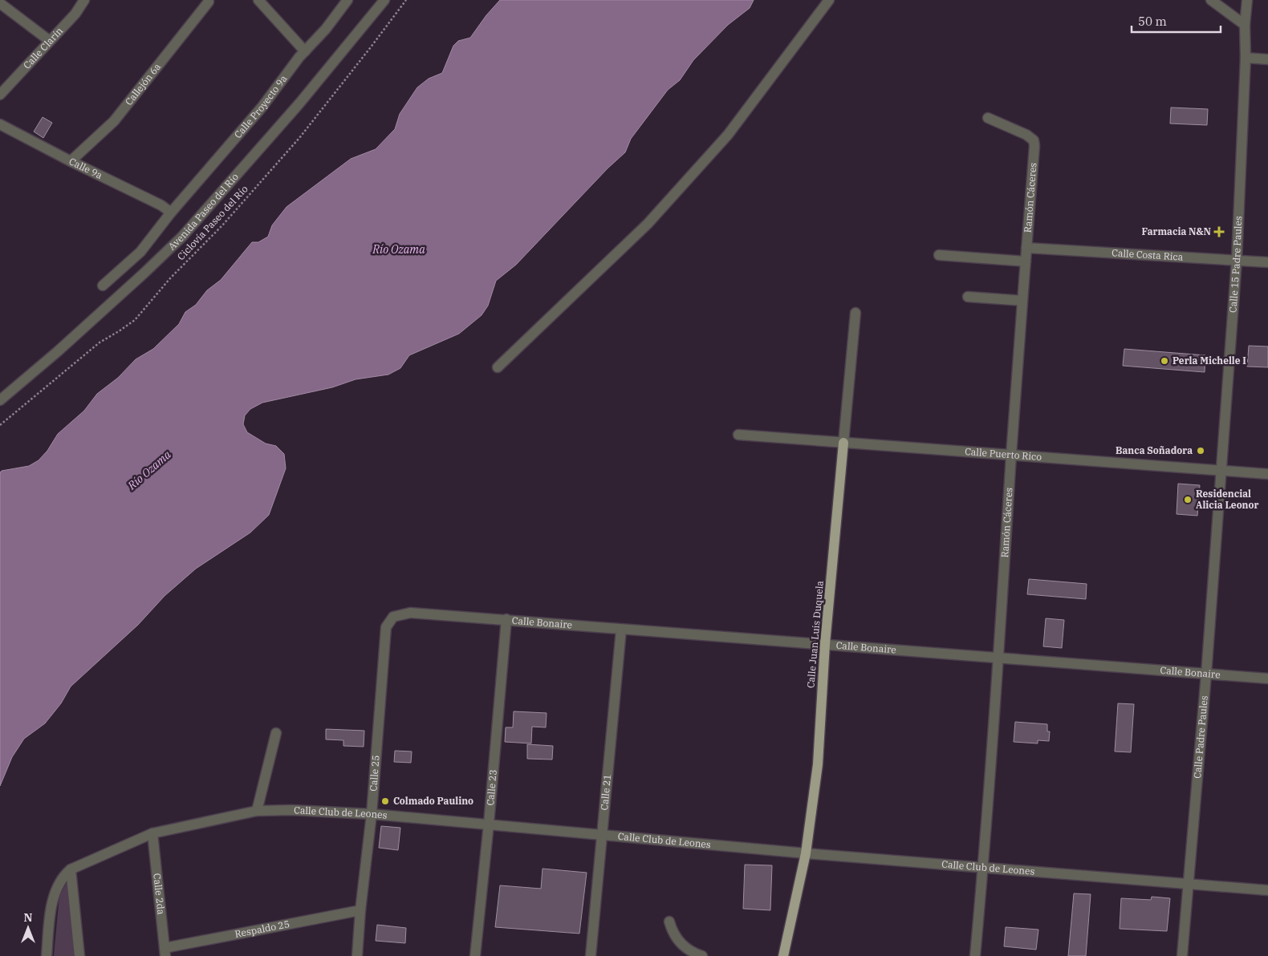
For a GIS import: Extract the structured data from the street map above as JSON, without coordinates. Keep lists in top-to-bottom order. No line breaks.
{"streets":{"main road":["Calle Juan Luis Duquela"],"street":["Calle Clarín","Callejón 6a","Calle Proyecto 9a","Calle 9a","Ramón Cáceres","Avenida Paseo del Río","Calle Costa Rica","Calle 15 Padre Paules","Calle Puerto Rico","Calle Bonaire","Calle Padre Paules","Calle 25","Calle 23","Calle 21","Calle Club de Leones","Calle 2da","Respaldo 25"],"path":["Ciclovía Paseo del Río"]},"crossings":[["Callejón 6a","Calle 9a"],["Calle Proyecto 9a","Calle 9a"],["Ramón Cáceres","Calle Costa Rica"],["Ramón Cáceres","Calle Puerto Rico"],["Ramón Cáceres","Calle Bonaire"],["Ramón Cáceres","Calle Club de Leones"],["Calle Costa Rica","Calle 15 Padre Paules"],["Calle 15 Padre Paules","Calle Puerto Rico"],["Calle 15 Padre Paules","Calle Padre Paules"],["Calle Puerto Rico","Calle Juan Luis Duquela"],["Calle Puerto Rico","Calle Padre Paules"],["Calle Bonaire","Calle Juan Luis Duquela"],["Calle Bonaire","Calle Padre Paules"],["Calle Bonaire","Calle 25"],["Calle Bonaire","Calle 23"],["Calle Bonaire","Calle 21"],["Calle Juan Luis Duquela","Calle Club de Leones"],["Calle Padre Paules","Calle Club de Leones"],["Calle 25","Calle Club de Leones"],["Calle 25","Respaldo 25"],["Calle 23","Calle Club de Leones"],["Calle 21","Calle Club de Leones"],["Calle Club de Leones","Calle 2da"],["Calle 2da","Respaldo 25"]],"water":["Río Ozama"],"places":{"health":["Farmacia N&N"],"other":["Perla Michelle I","Banca Soñadora","Residencial Alicia Leonor","Colmado Paulino"]},"scale_bar":"50 m","north":"top"}
